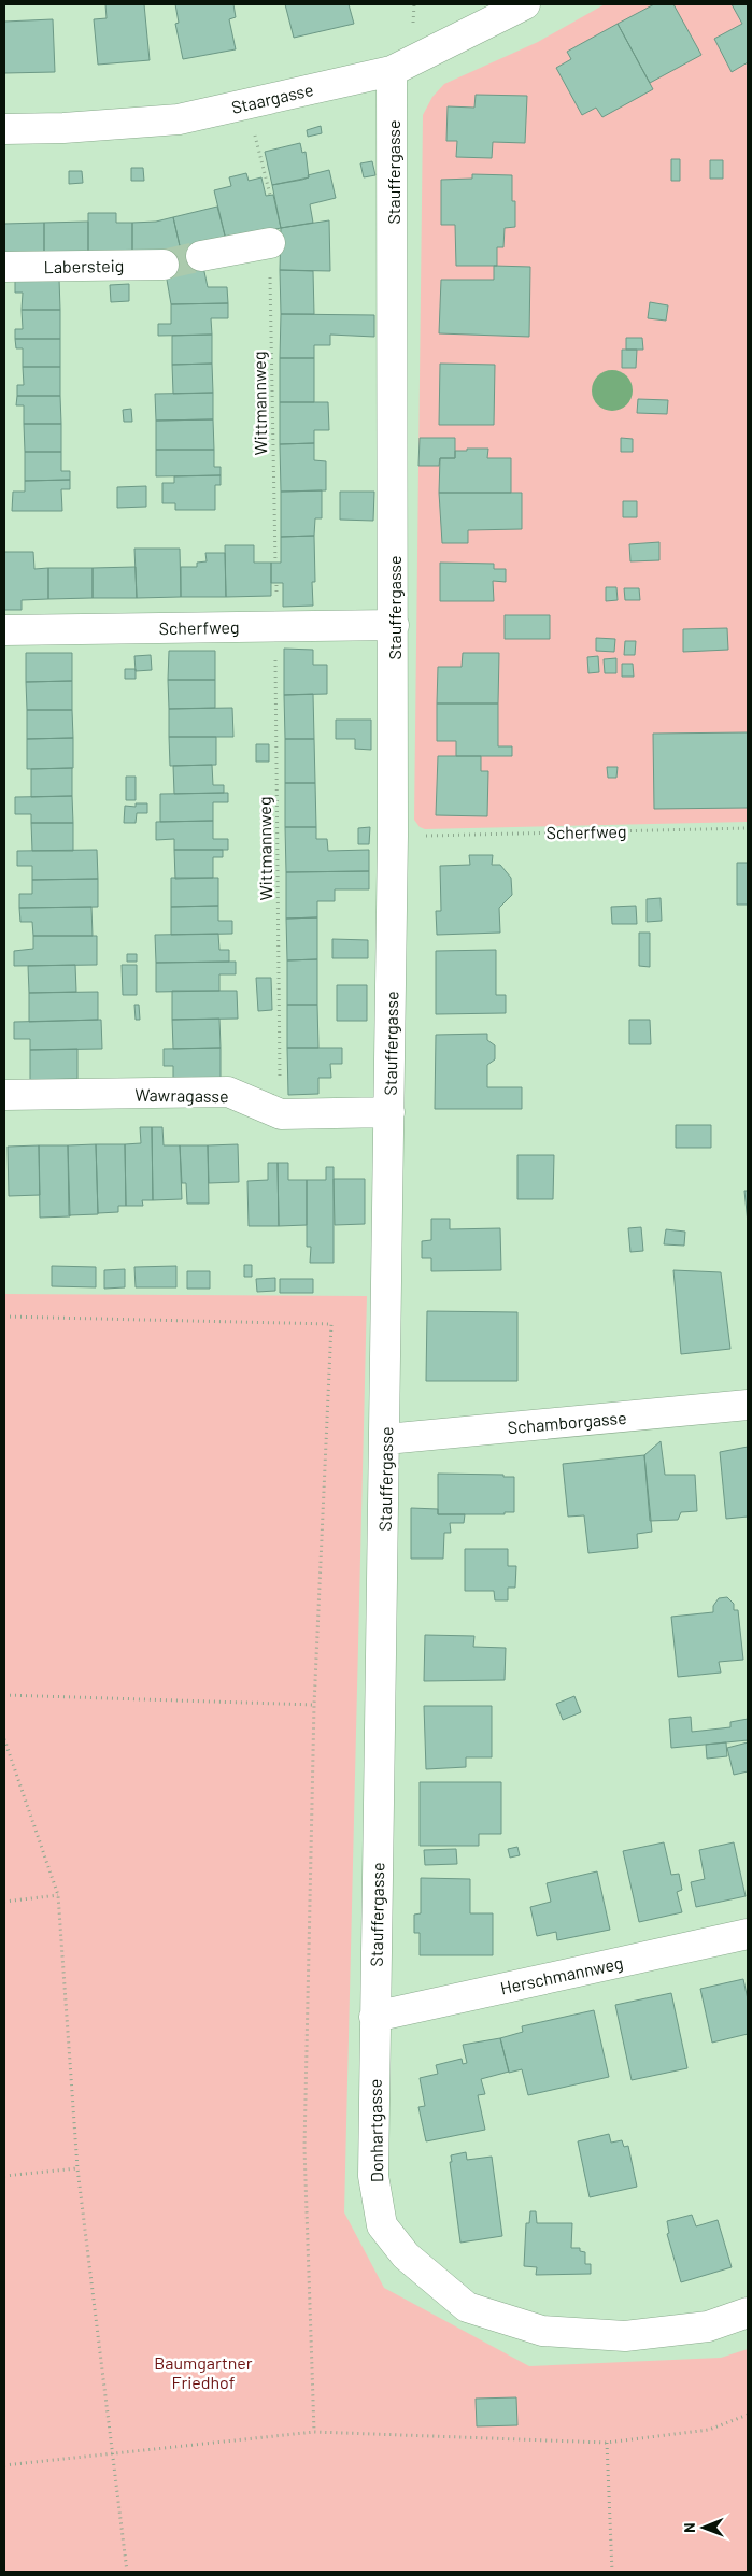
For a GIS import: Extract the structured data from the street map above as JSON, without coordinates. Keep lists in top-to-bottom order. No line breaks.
{"streets":{"street":["Staargasse","Stauffergasse","Labersteig","Scherfweg","Wawragasse","Schamborgasse","Herschmannweg","Donhartgasse"],"path":["Wittmannweg"]},"crossings":[["Staargasse","Stauffergasse"],["Stauffergasse","Scherfweg"],["Stauffergasse","Wawragasse"],["Stauffergasse","Schamborgasse"],["Stauffergasse","Herschmannweg"],["Stauffergasse","Donhartgasse"],["Wittmannweg","Scherfweg"],["Wittmannweg","Wawragasse"],["Herschmannweg","Donhartgasse"]],"parks":["Baumgartner Friedhof"],"north":"left"}
